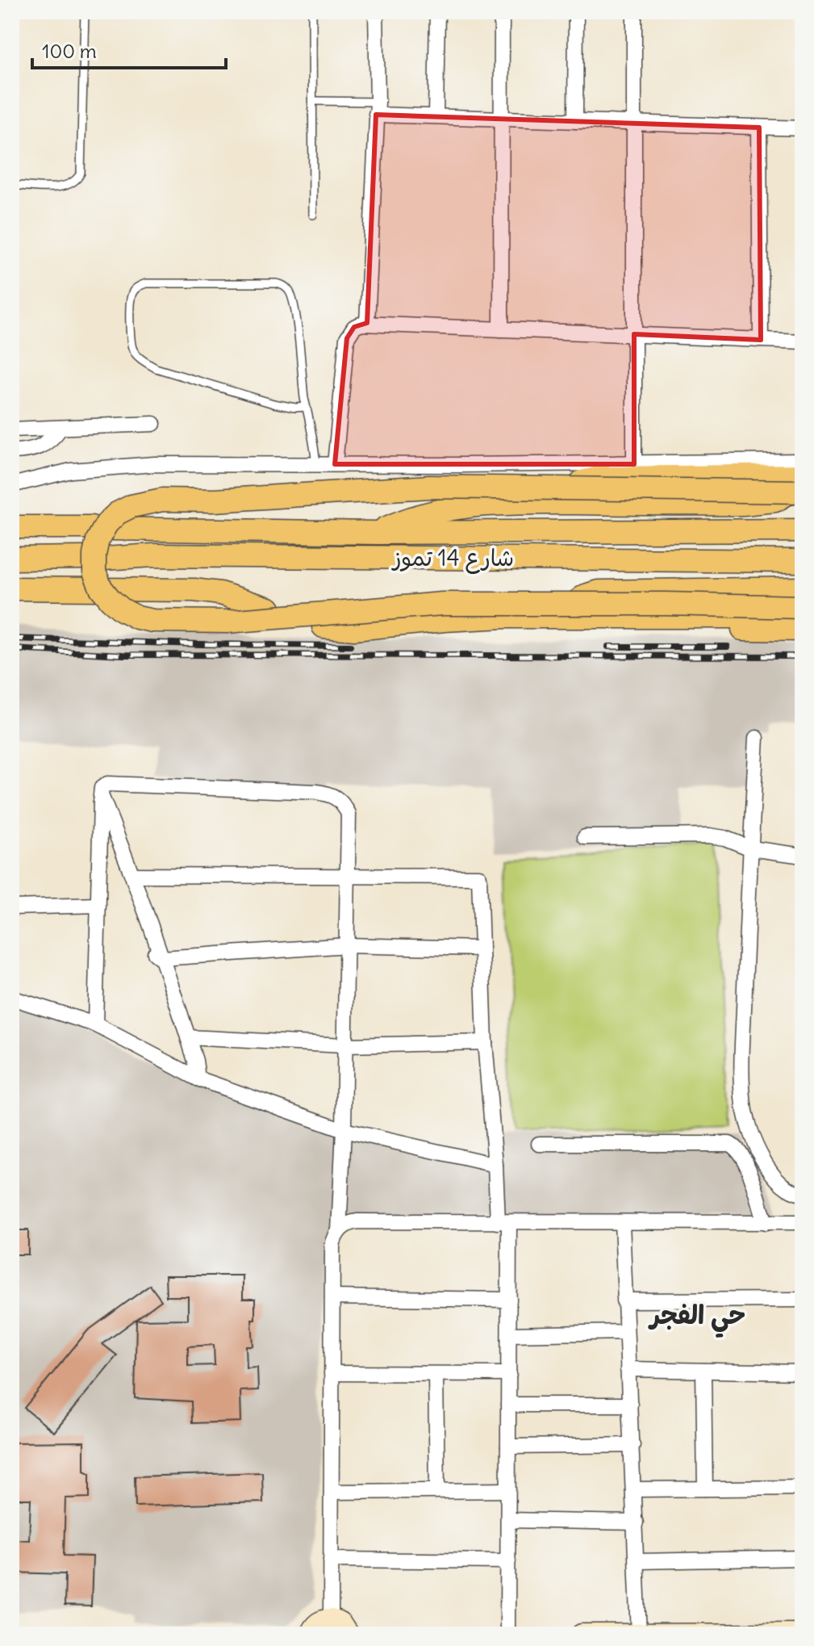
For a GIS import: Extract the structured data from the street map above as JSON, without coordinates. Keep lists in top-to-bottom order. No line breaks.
{"streets":{"main road":["شارع 14 تموز"]},"districts":["حي الفجر"],"scale_bar":"100 m"}
